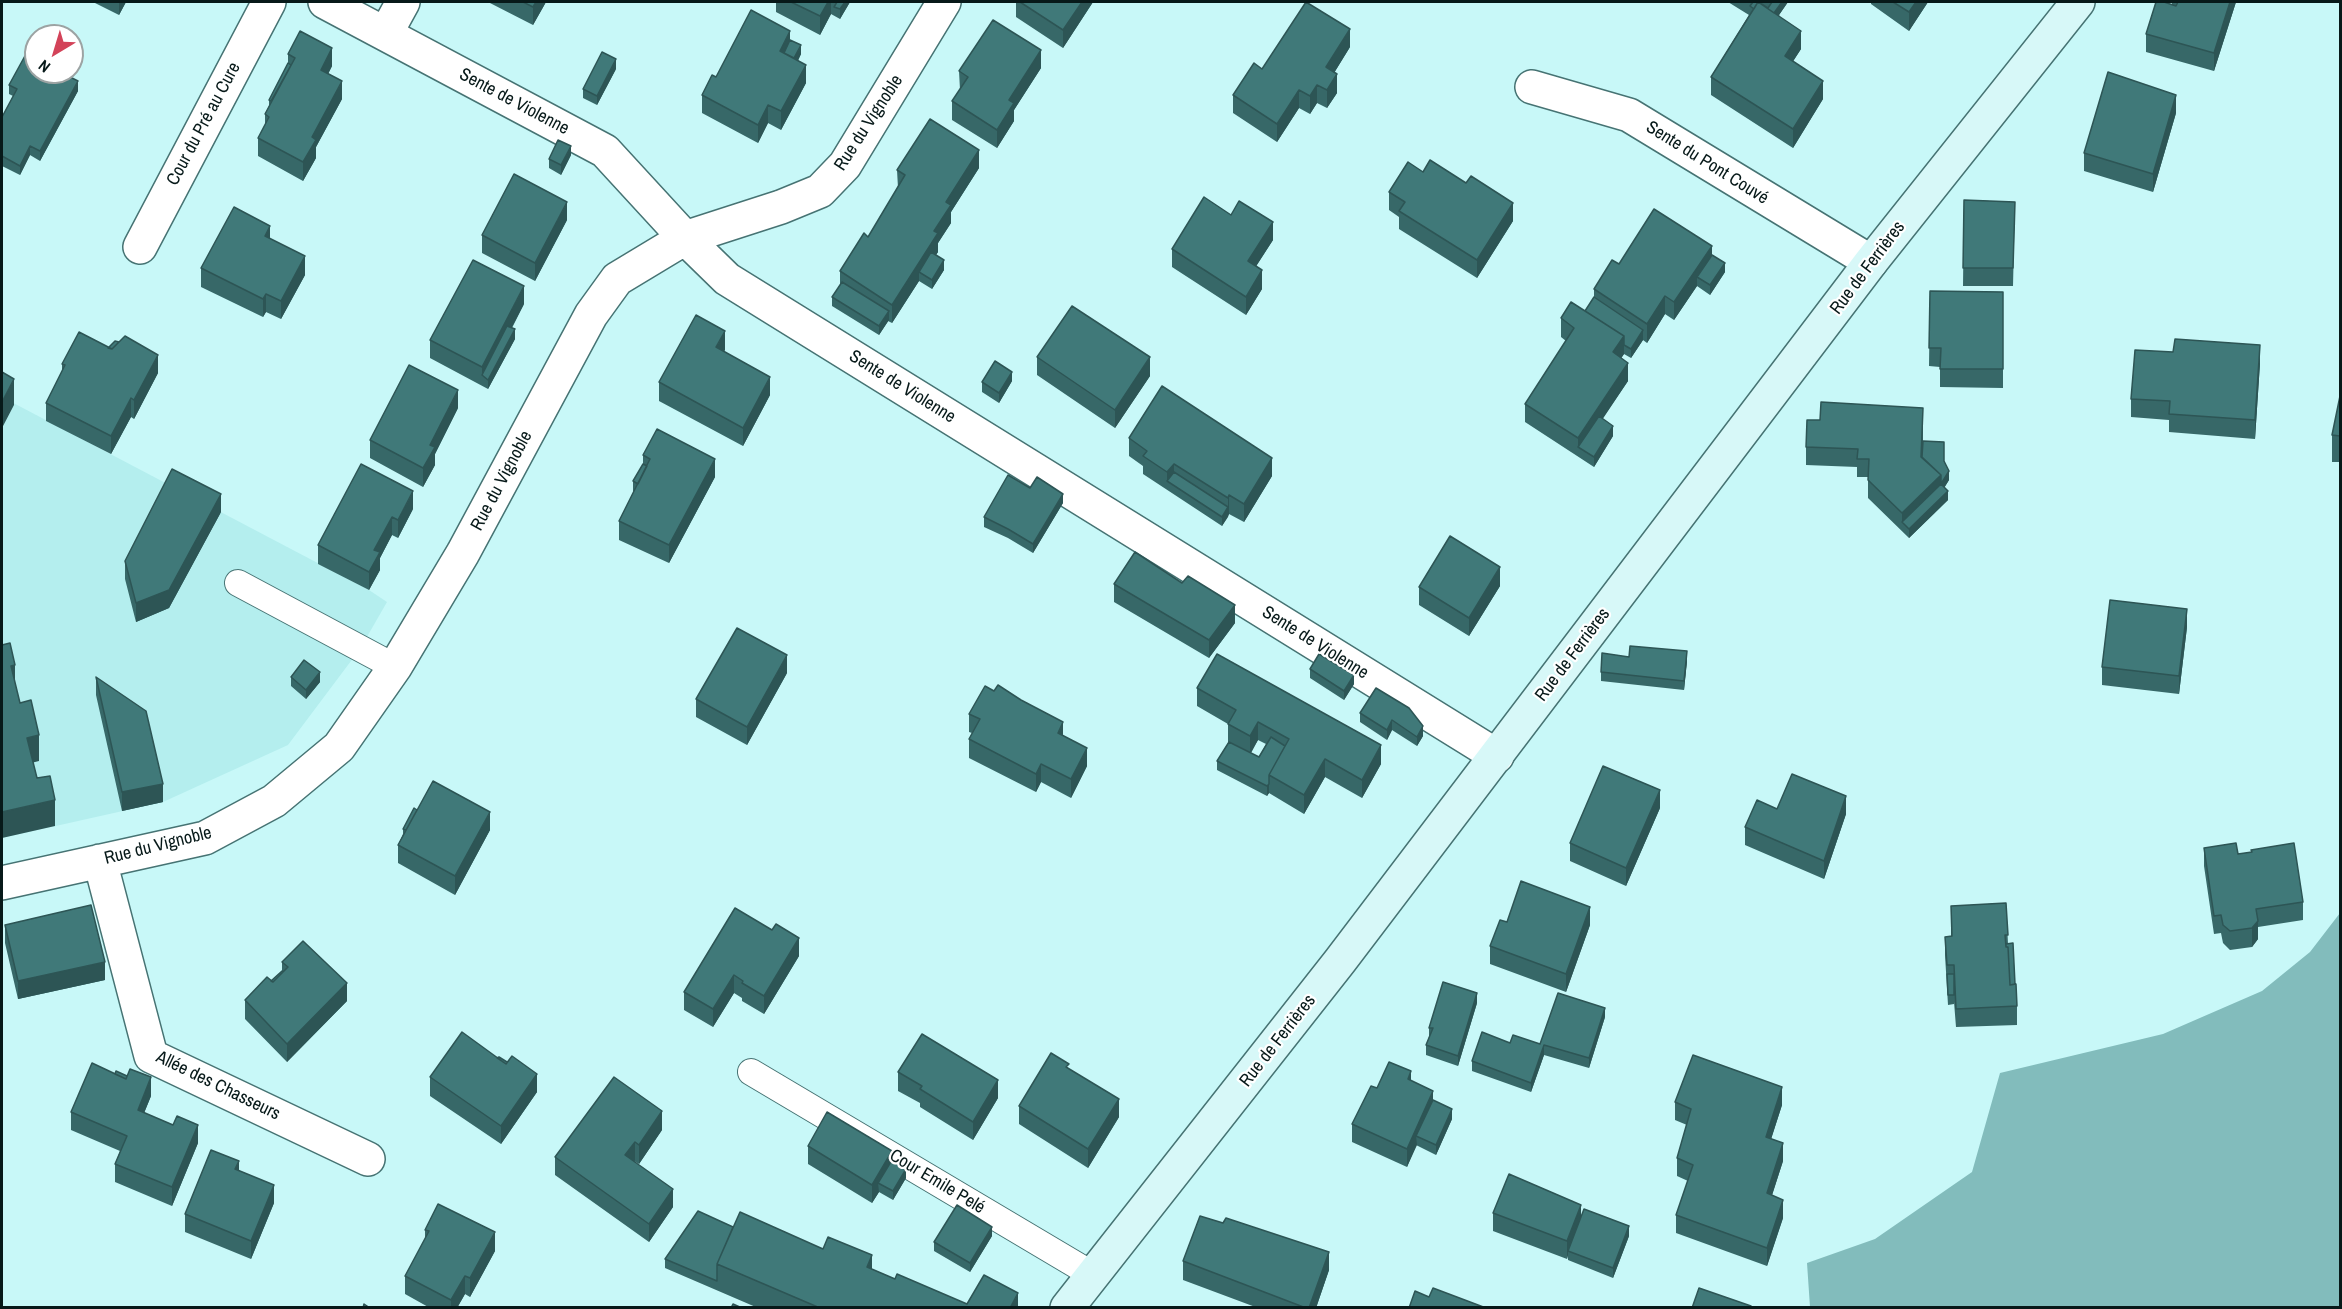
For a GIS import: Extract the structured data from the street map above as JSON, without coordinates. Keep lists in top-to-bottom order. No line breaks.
{"streets":{"street":["Sente de Violenne","Rue du Vignoble","Cour du Pré au Cure","Sente du Pont Couvé","Rue de Ferrières","Allée des Chasseurs"],"lane":["Cour Emile Pelé"]},"crossings":[["Sente de Violenne","Rue du Vignoble"],["Sente de Violenne","Rue de Ferrières"],["Rue du Vignoble","Allée des Chasseurs"],["Sente du Pont Couvé","Rue de Ferrières"],["Rue de Ferrières","Cour Emile Pelé"]],"north":"bottom left"}
